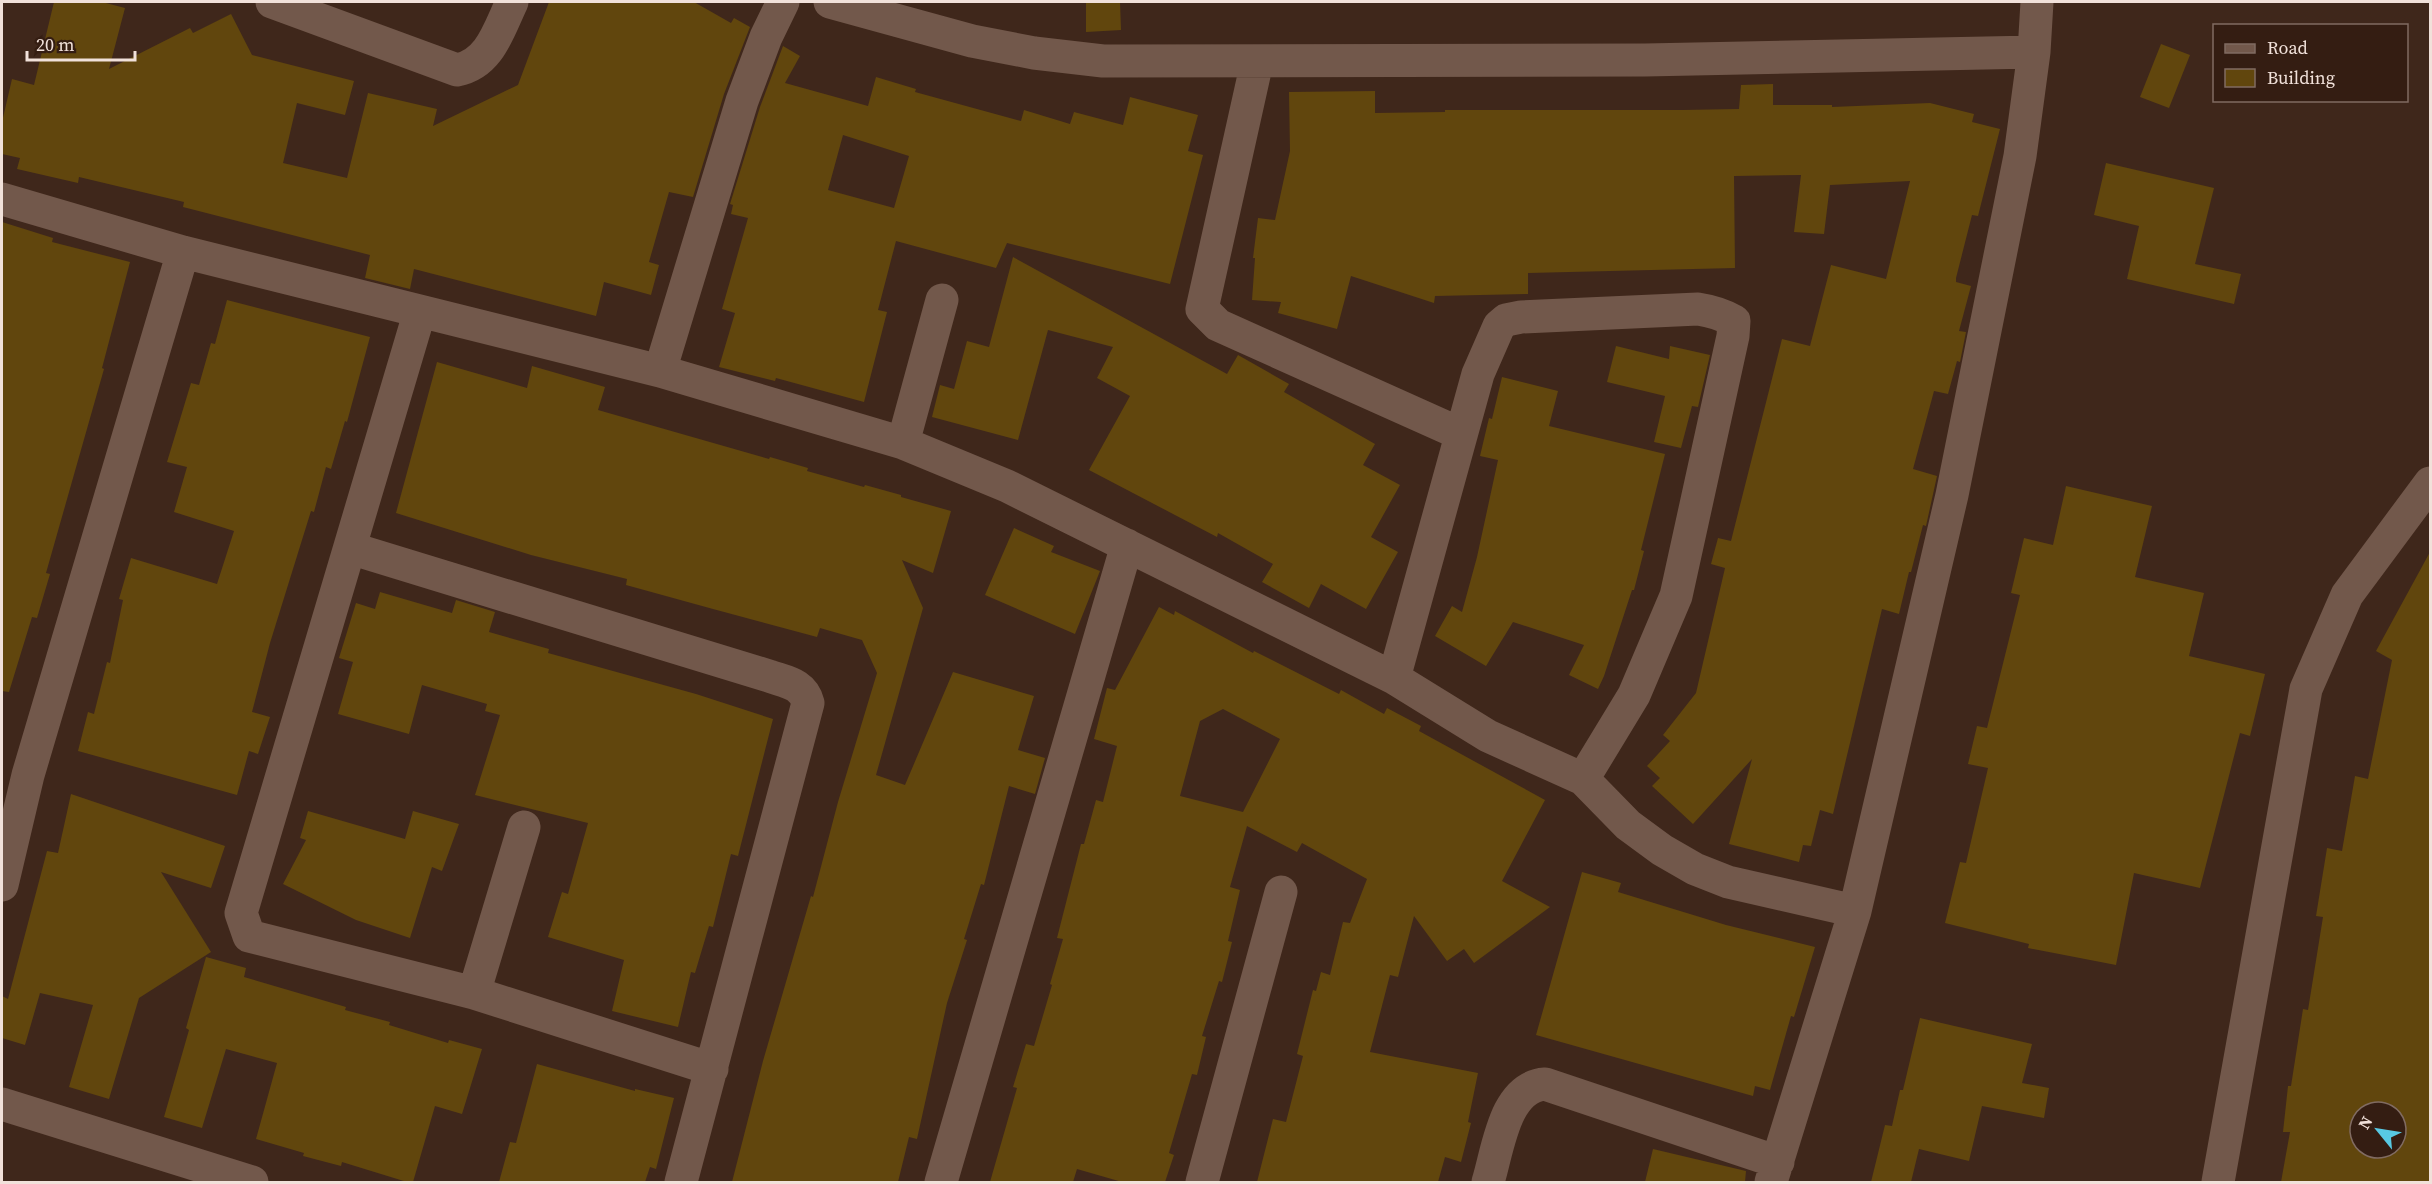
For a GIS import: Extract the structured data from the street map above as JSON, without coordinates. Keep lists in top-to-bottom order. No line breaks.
{"legend":["Road","Building"],"scale_bar":"20 m","north":"top left"}
